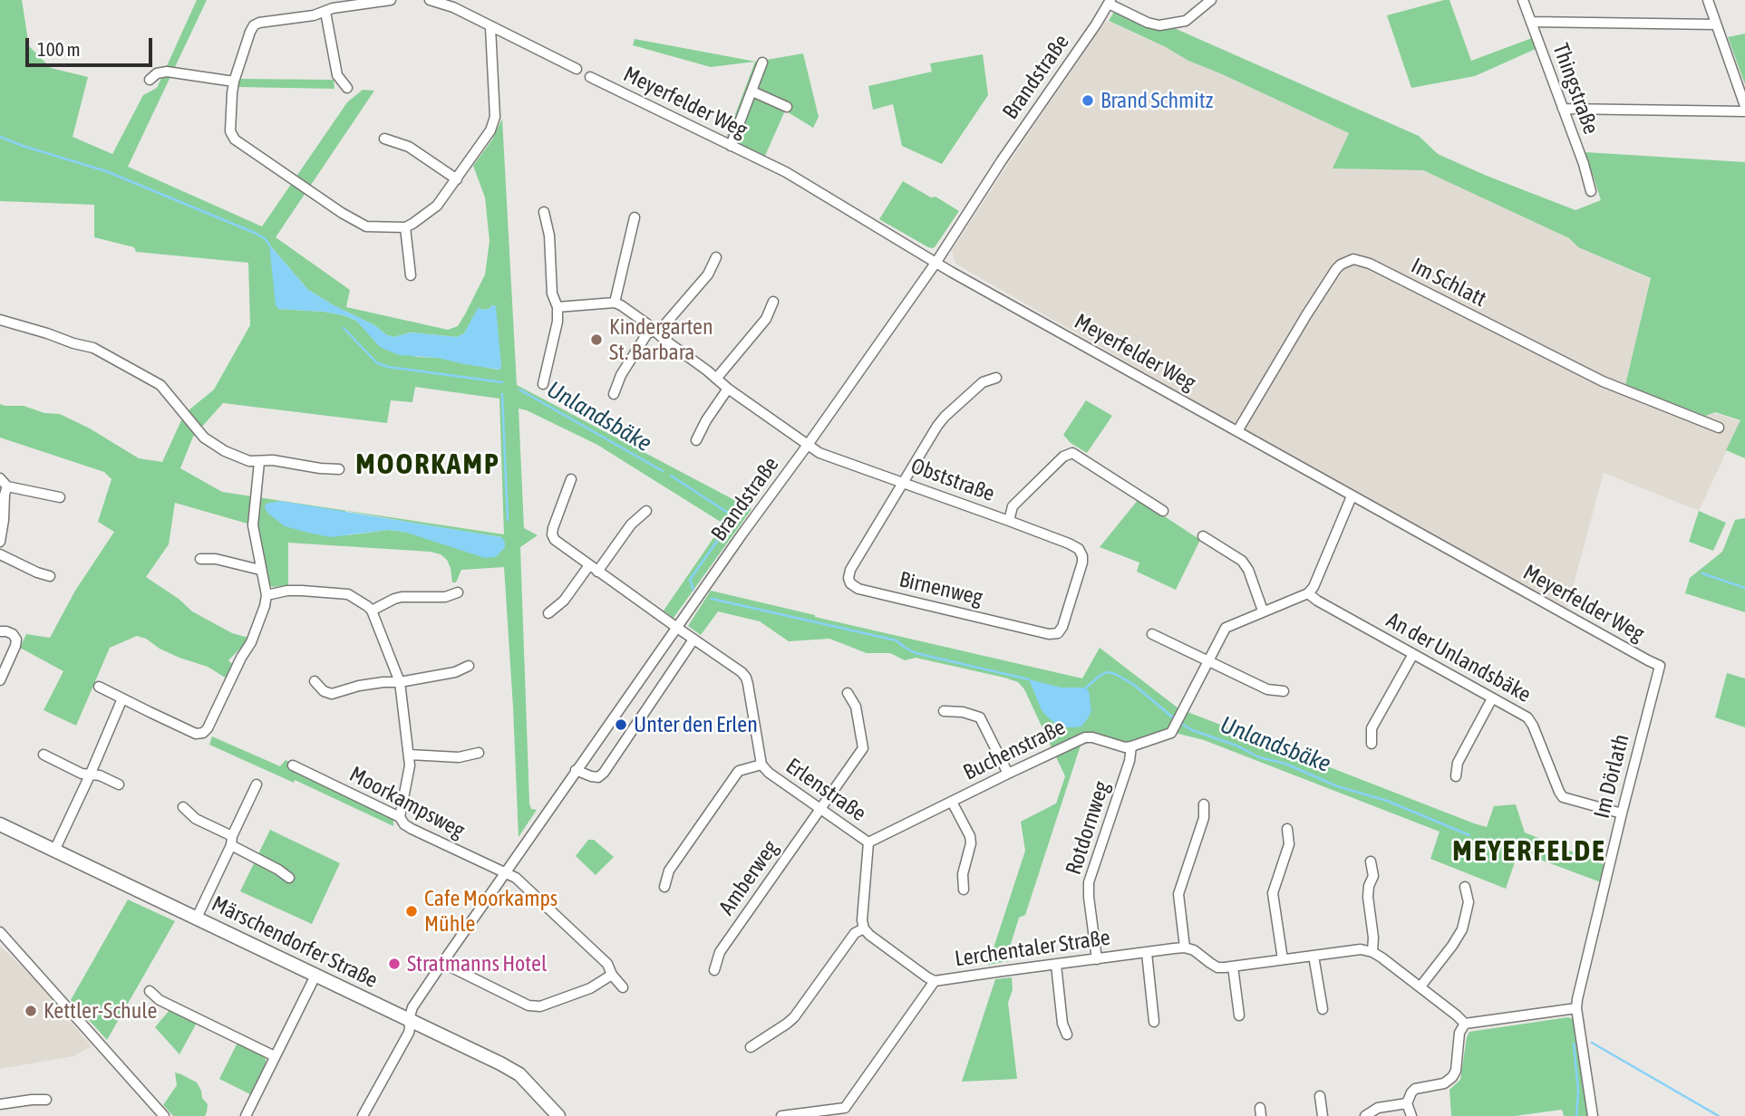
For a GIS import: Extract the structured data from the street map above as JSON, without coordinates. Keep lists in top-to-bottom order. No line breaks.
{"streets":{"street":["Brandstraße","Thingstraße","Meyerfelder Weg","Im Schlatt","Obststraße","Birnenweg","An der Unlandsbäke","Buchenstraße","Im Dörlath","Erlenstraße","Moorkampsweg","Rotdornweg","Amberweg","Märschendorfer Straße","Lerchentaler Straße"]},"crossings":[["Brandstraße","Meyerfelder Weg"],["Brandstraße","Obststraße"],["Brandstraße","Erlenstraße"],["Brandstraße","Moorkampsweg"],["Brandstraße","Märschendorfer Straße"],["Meyerfelder Weg","Im Schlatt"],["Meyerfelder Weg","Im Dörlath"],["Obststraße","Birnenweg"],["An der Unlandsbäke","Buchenstraße"],["An der Unlandsbäke","Im Dörlath"],["Buchenstraße","Erlenstraße"],["Buchenstraße","Rotdornweg"],["Erlenstraße","Amberweg"],["Rotdornweg","Lerchentaler Straße"]],"districts":["MOORKAMP","MEYERFELDE"],"water":["Unlandsbäke"],"places":["Brand Schmitz","Kindergarten St. Barbara","Unter den Erlen","Cafe Moorkamps Mühle","Stratmanns Hotel","Kettler-Schule"],"scale_bar":"100 m"}
